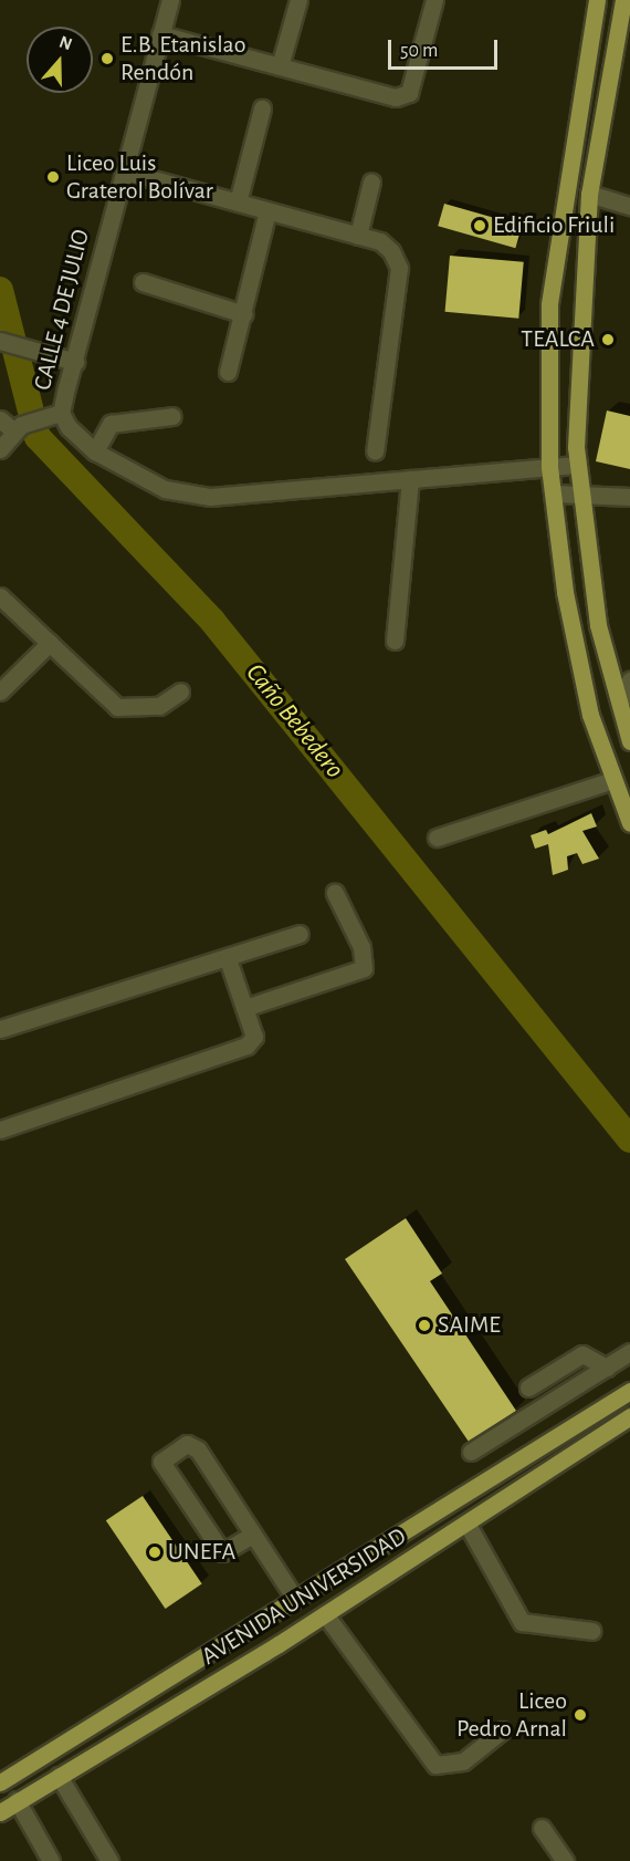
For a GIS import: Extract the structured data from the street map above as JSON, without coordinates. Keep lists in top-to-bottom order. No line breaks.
{"streets":{"main road":["AVENIDA UNIVERSIDAD"],"street":["CALLE 4 DE JULIO"]},"water":["Caño Bebedero"],"places":["E.B. Etanislao Rendón","Liceo Luis Graterol Bolívar","Edificio Friuli","TEALCA","SAIME","UNEFA","Liceo Pedro Arnal"],"scale_bar":"50 m","north":"top"}
